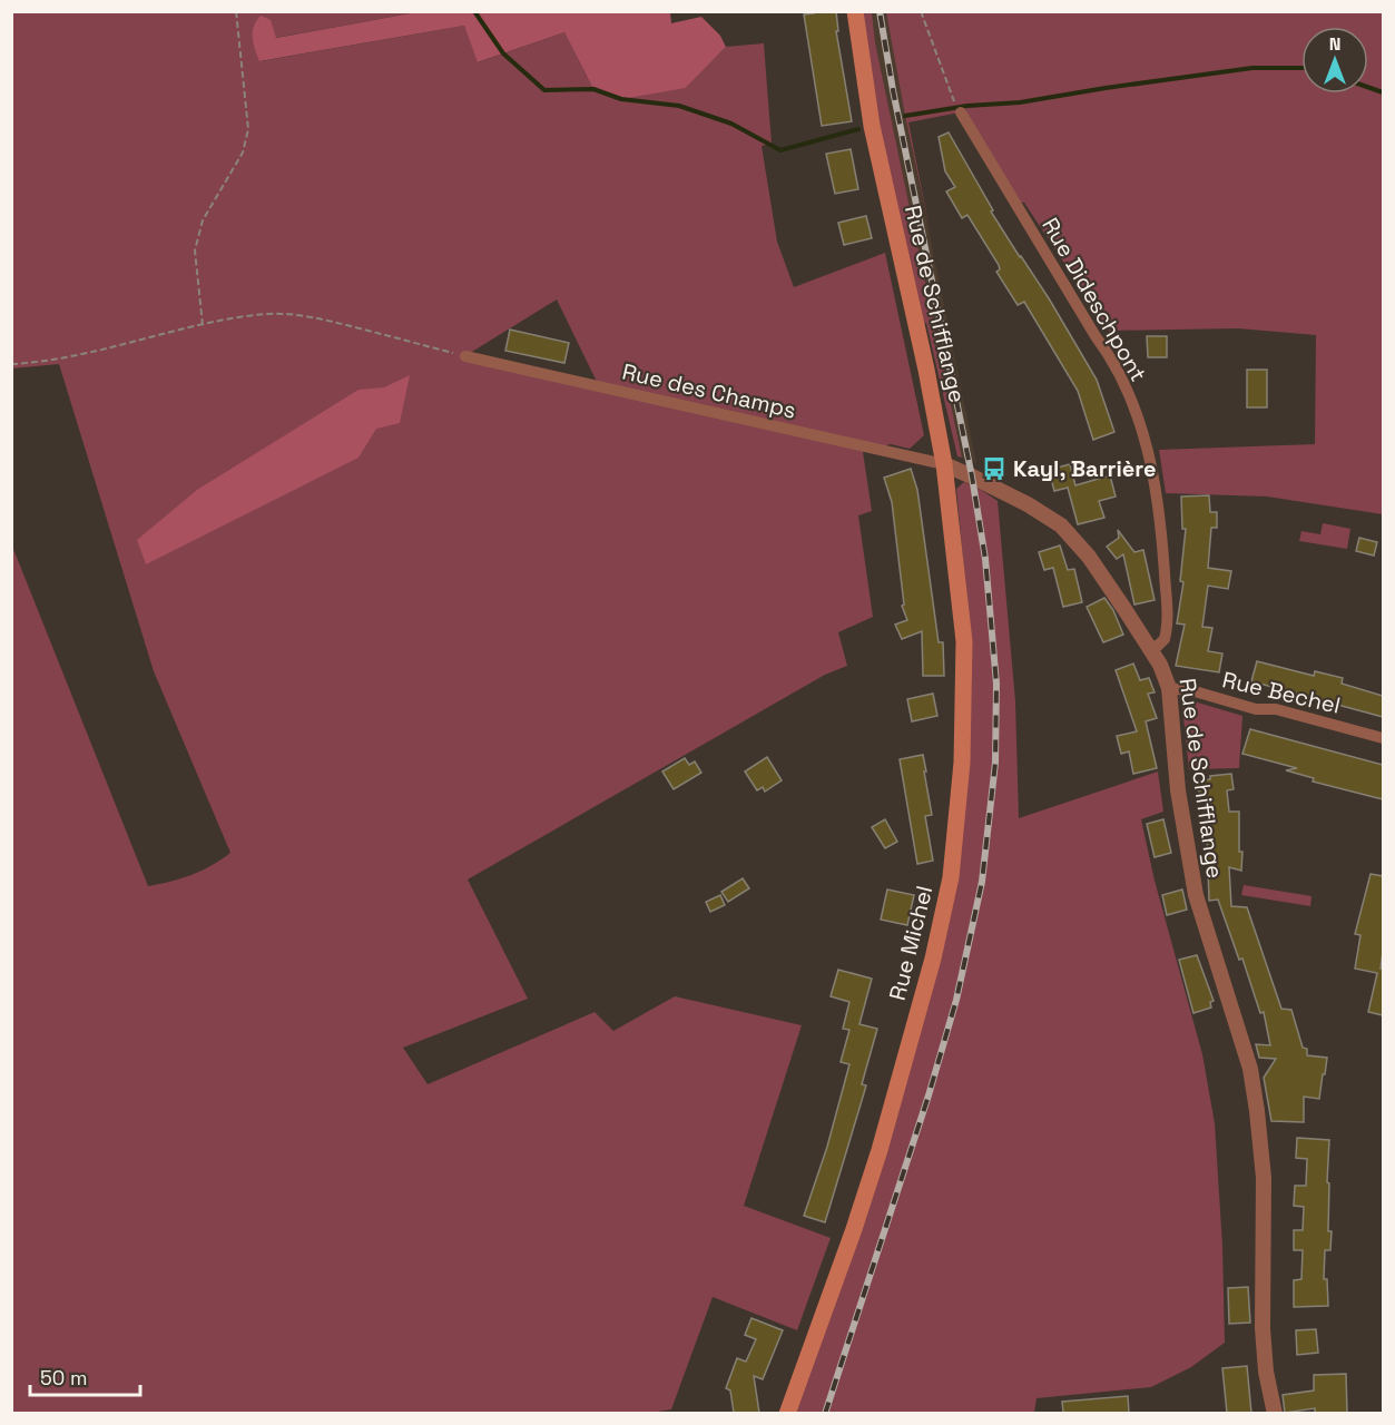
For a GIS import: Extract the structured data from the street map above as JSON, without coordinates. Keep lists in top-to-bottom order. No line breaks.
{"streets":{"main road":["Rue de Schifflange","Rue Michel"],"street":["Rue Dideschpont","Rue des Champs","Rue Bechel"]},"crossings":[["Rue Dideschpont","Rue de Schifflange"],["Rue de Schifflange","Rue des Champs"],["Rue de Schifflange","Rue Bechel"],["Rue de Schifflange","Rue Michel"],["Rue des Champs","Rue Michel"]],"places":{"bus stop":["Kayl, Barrière"]},"scale_bar":"50 m","north":"top"}
